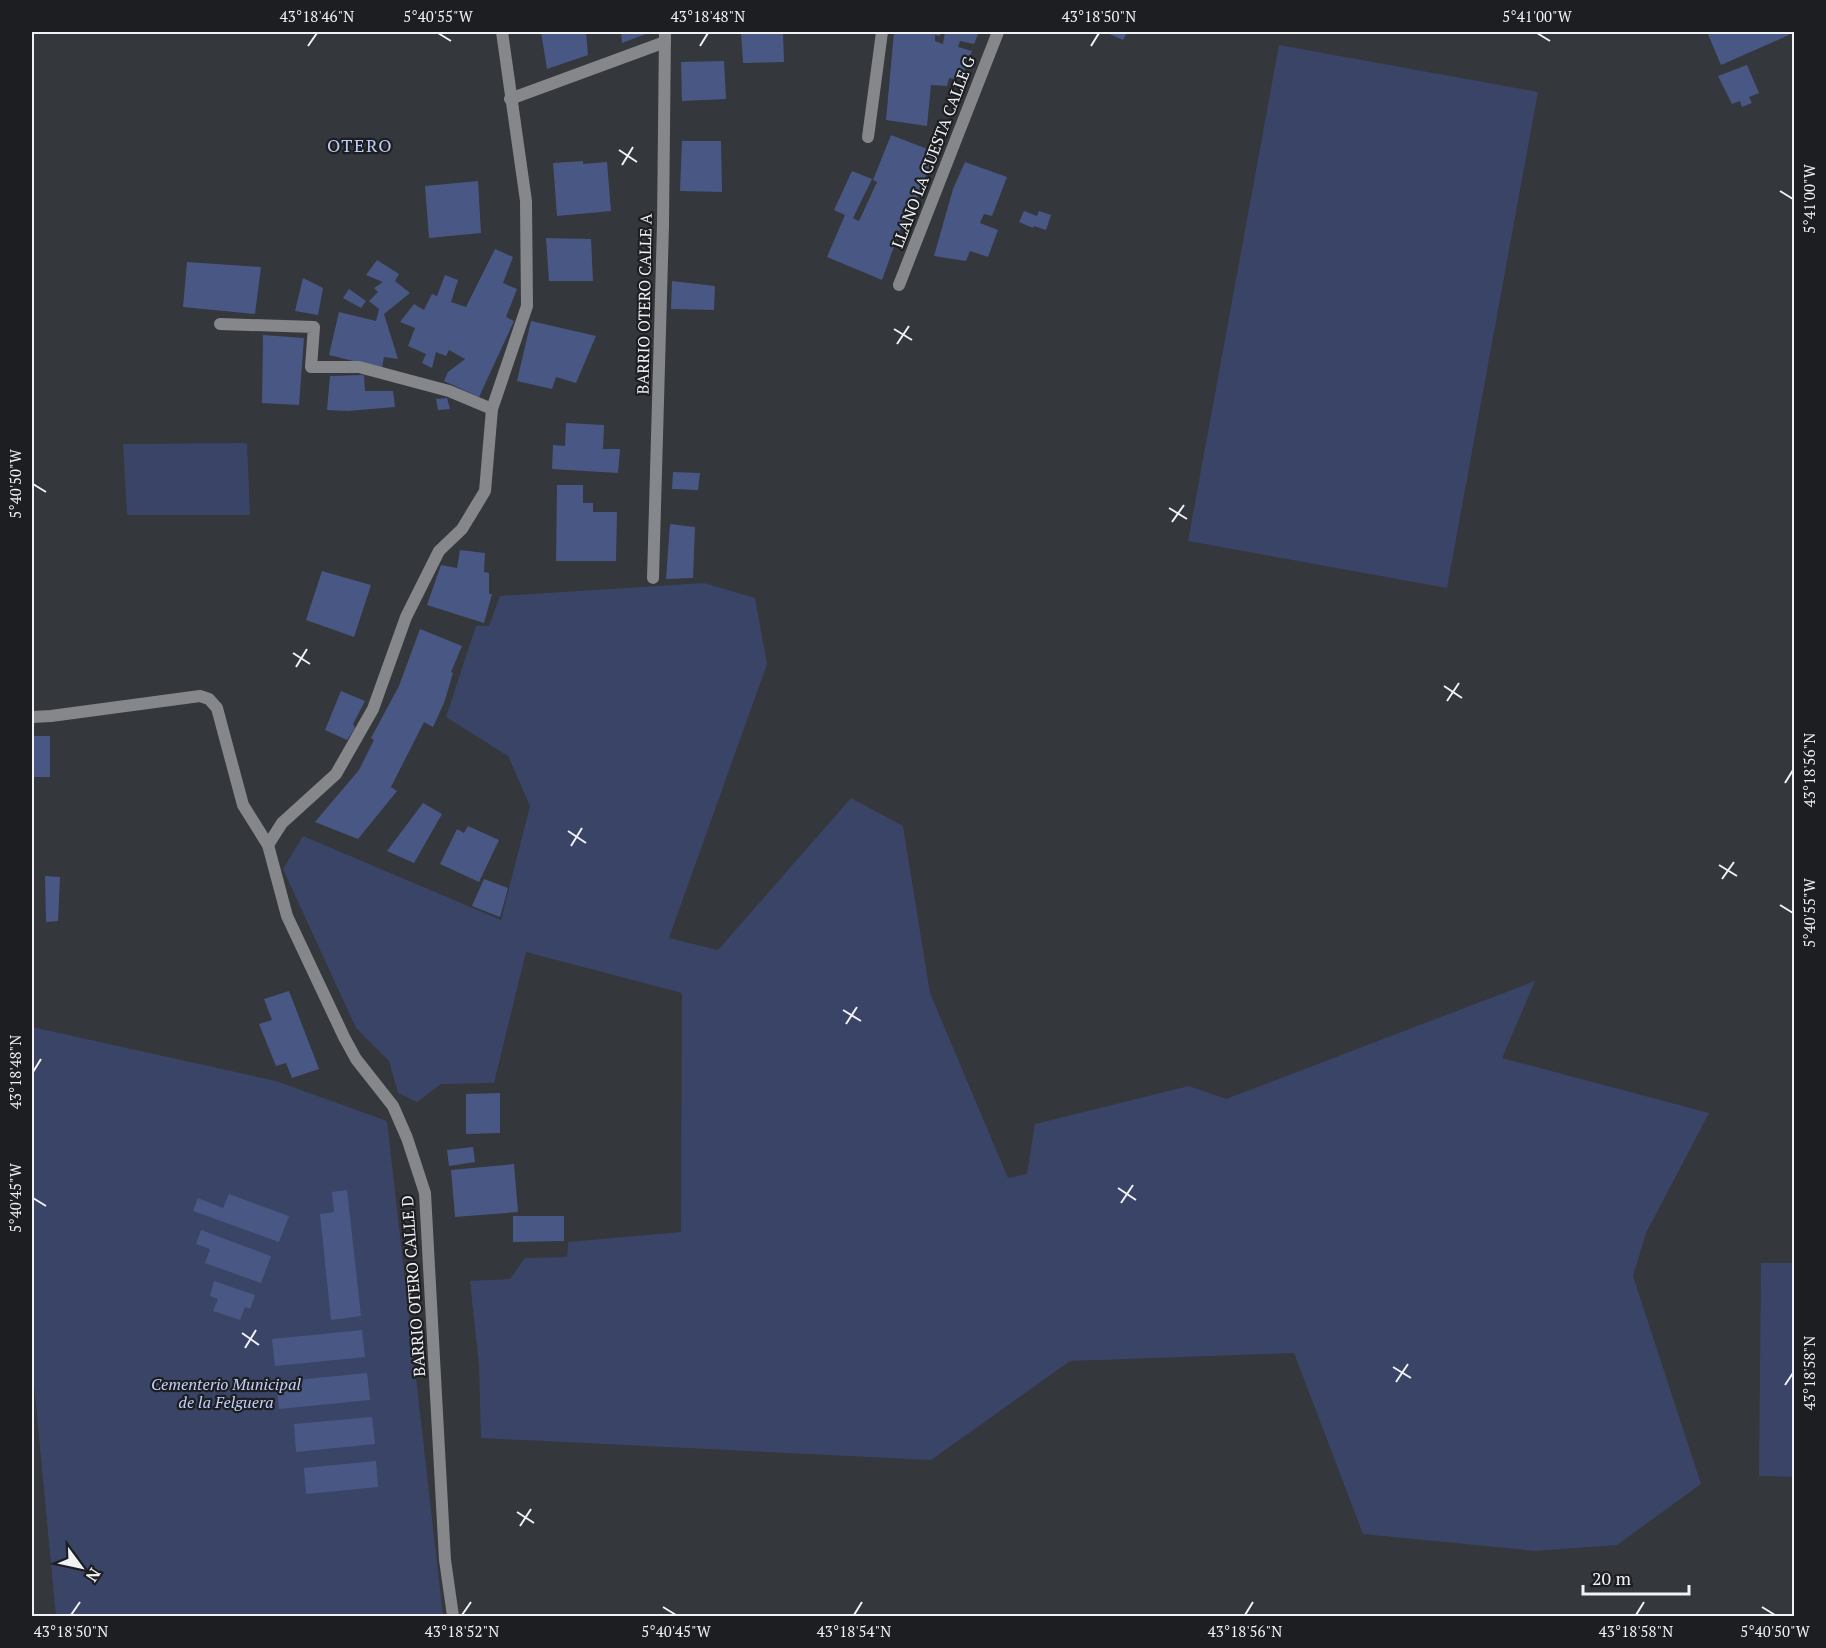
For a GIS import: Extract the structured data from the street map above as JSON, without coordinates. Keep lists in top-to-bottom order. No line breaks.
{"streets":{"street":["LLANO LA CUESTA CALLE G","BARRIO OTERO CALLE A","BARRIO OTERO CALLE D"]},"districts":["OTERO"],"parks":["Cementerio Municipal de la Felguera"],"scale_bar":"20 m","north":"bottom right","coordinates":["43°18'46\"N","5°40'55\"W","43°18'48\"N","43°18'50\"N","5°41'00\"W","5°40'50\"W","43°18'56\"N","5°40'45\"W","43°18'58\"N","43°18'52\"N","43°18'54\"N"]}
